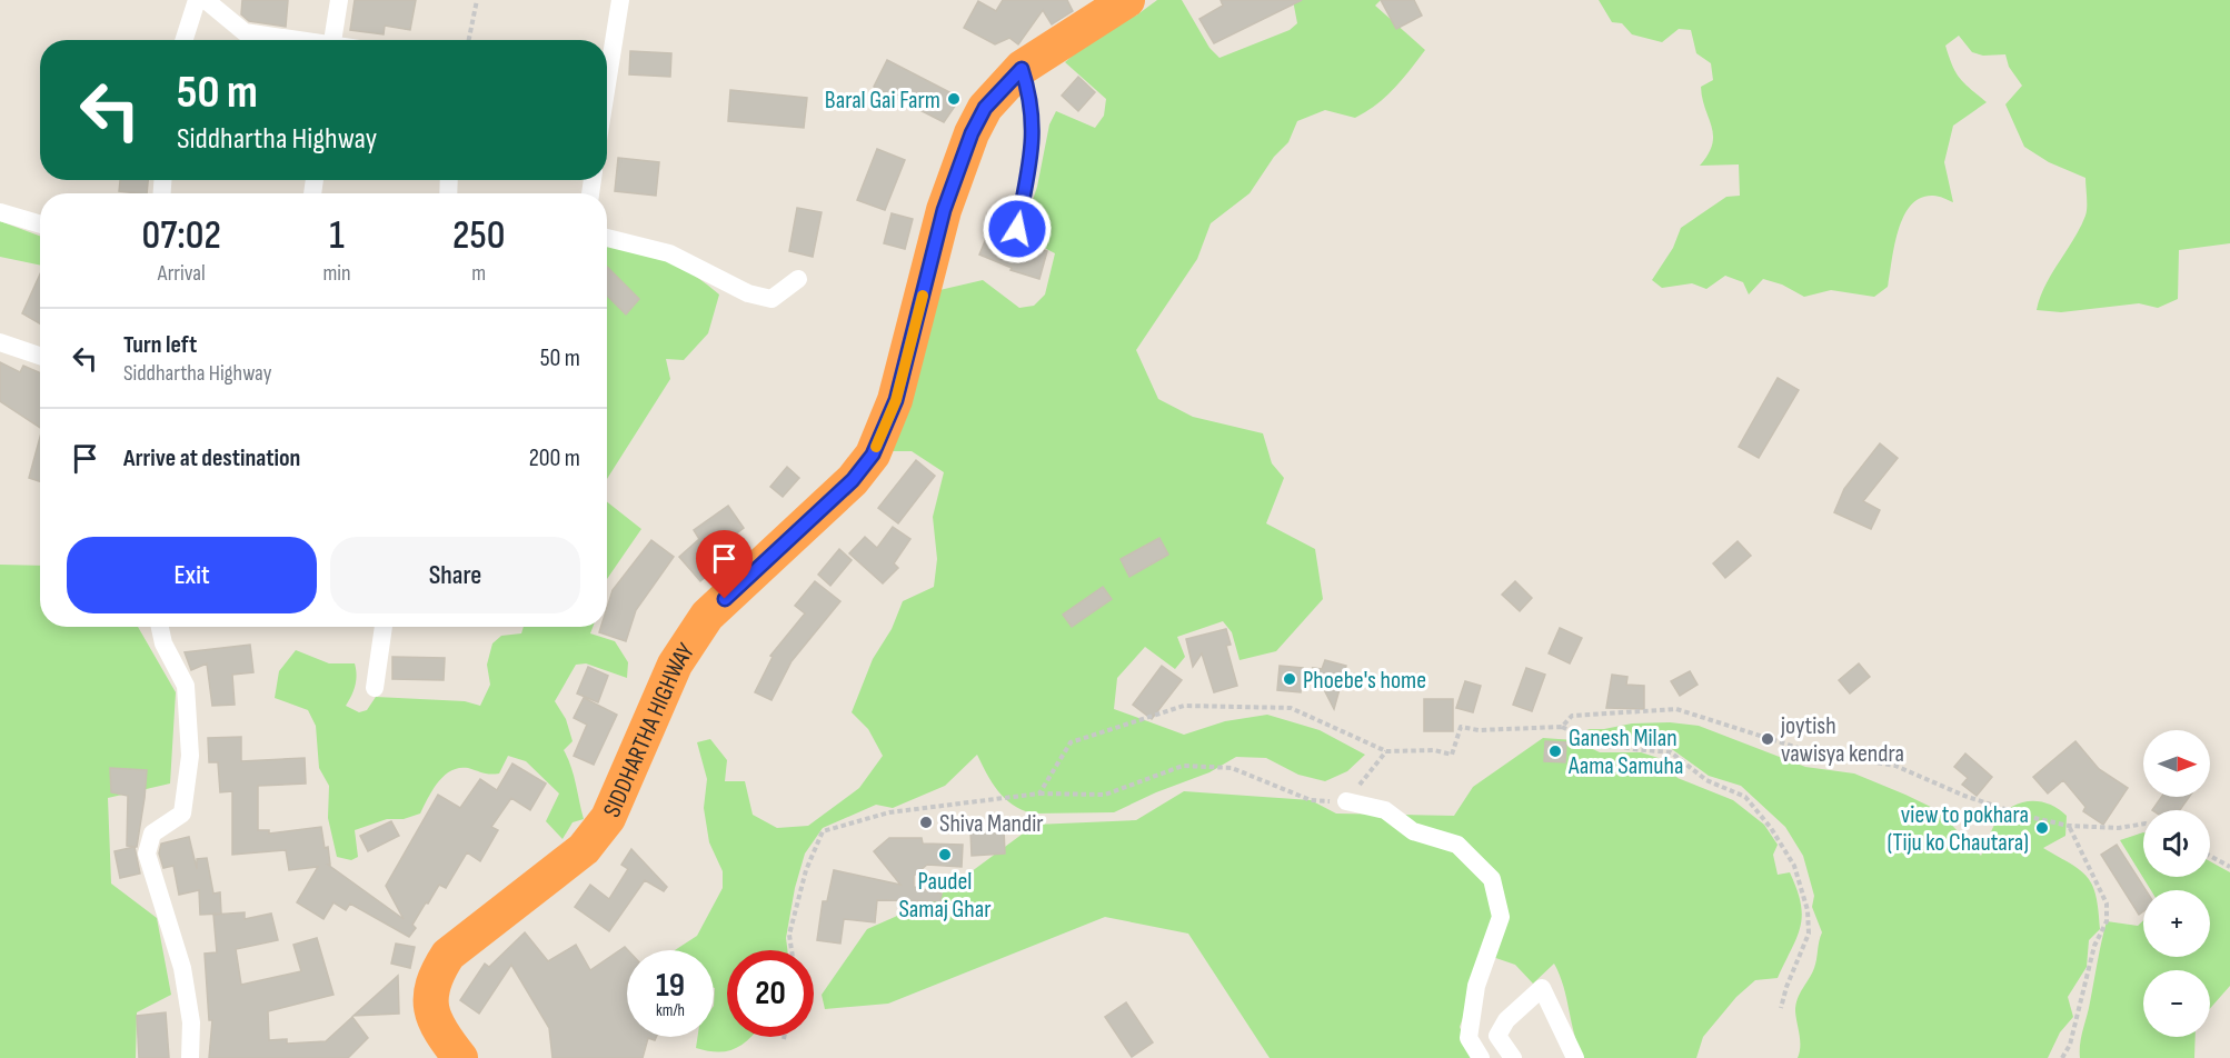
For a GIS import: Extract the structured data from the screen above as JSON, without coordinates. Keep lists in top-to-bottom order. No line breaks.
{"streets":{"highway":["SIDDHARTHA HIGHWAY"]},"places":["Baral Gai Farm","Phoebe's home","joytish vawisya kendra","Ganesh Milan Aama Samuha","Shiva Mandir","view to pokhara (Tiju ko Chautara)","Paudel Samaj Ghar"],"north":"right","page":{"turn":["50 m","Siddhartha Highway"],"eta":["07:02","Arrival","1","min","250","m"],"list":[{"name":"Turn left","note":"Siddhartha Highway","value":"50 m"},{"name":"Arrive at destination","value":"200 m"}],"buttons":["Exit","Share"],"map_buttons":["+","−"],"speed":"19 km/h","limit":"20"}}
